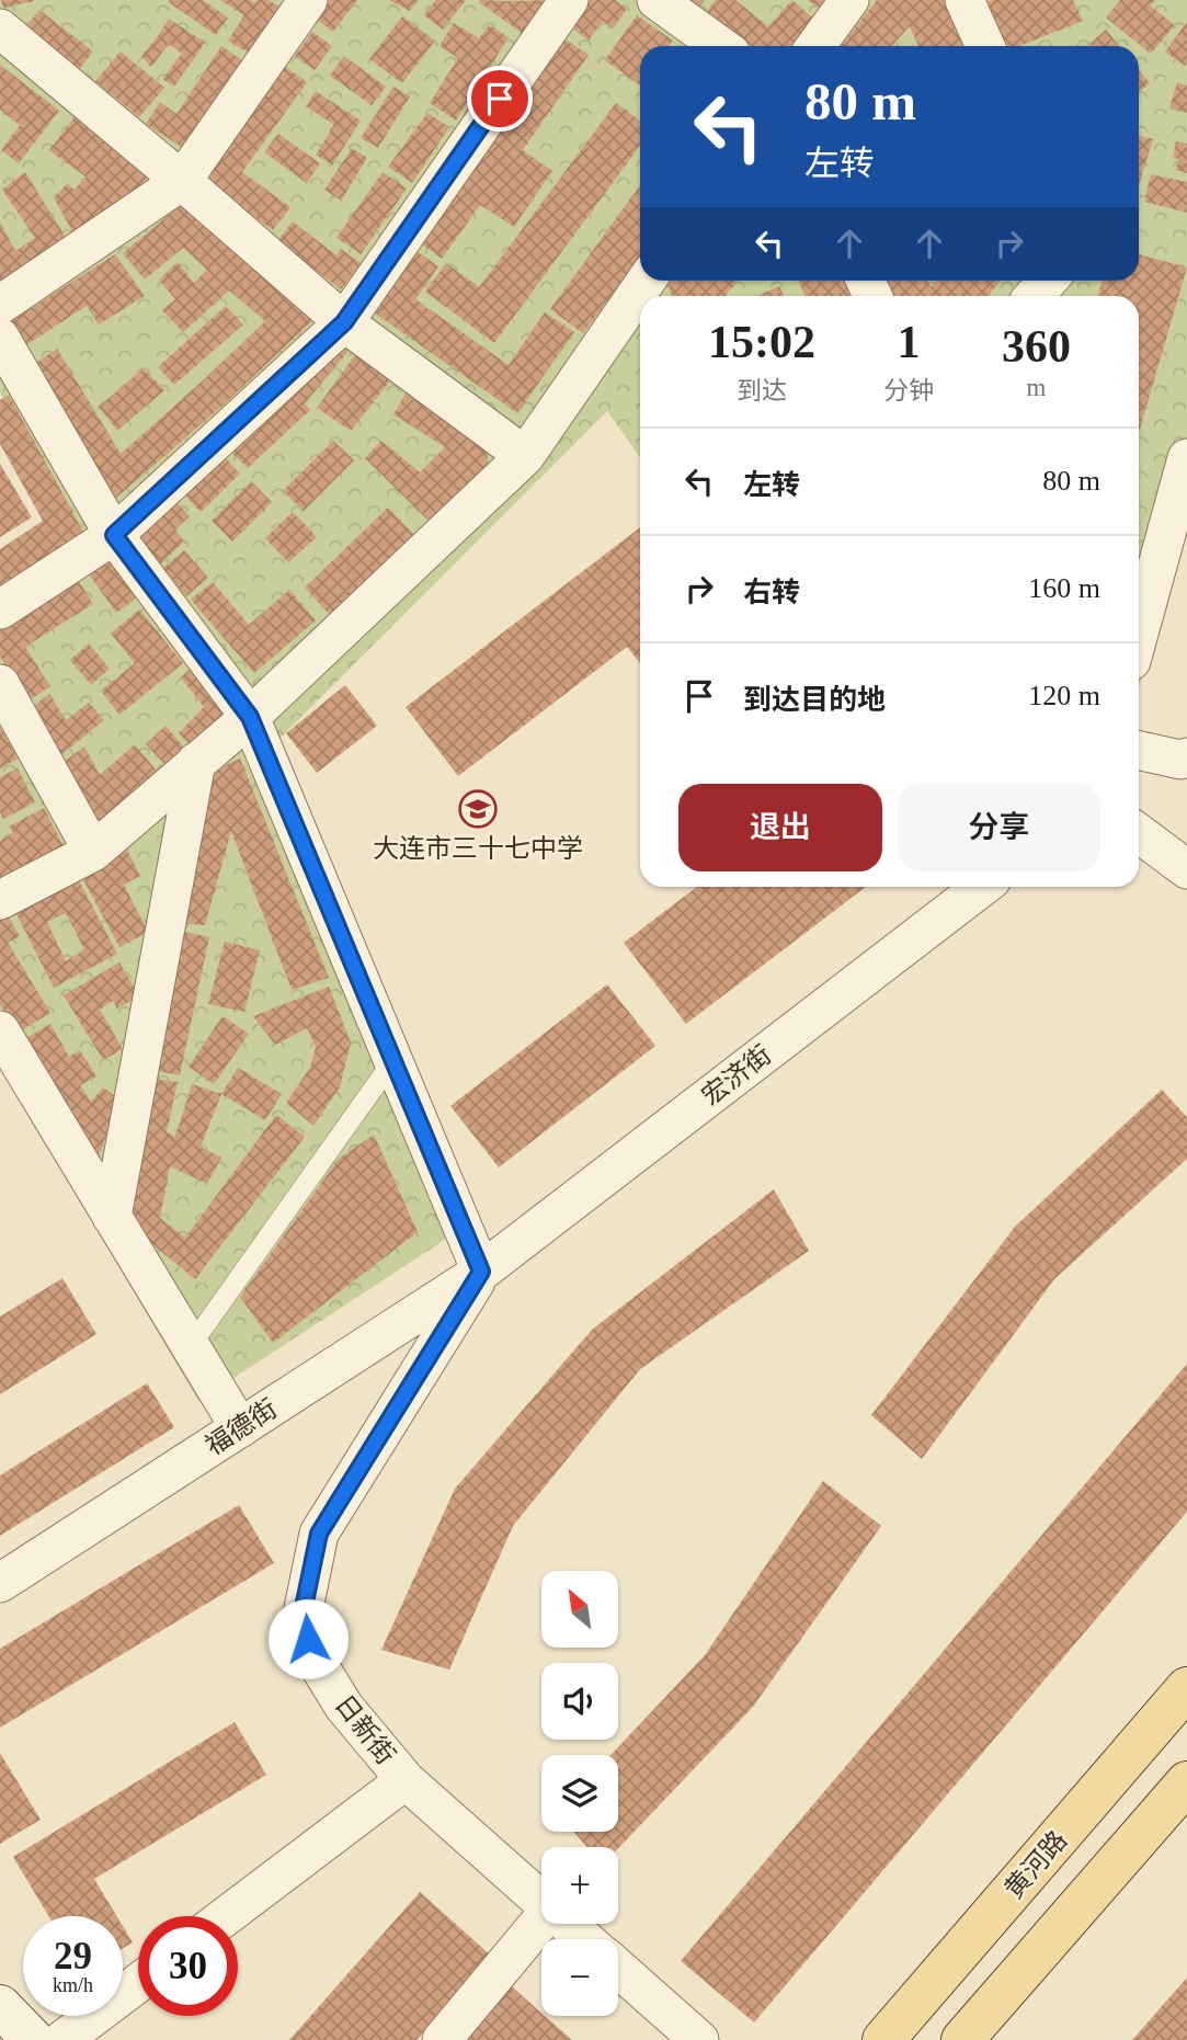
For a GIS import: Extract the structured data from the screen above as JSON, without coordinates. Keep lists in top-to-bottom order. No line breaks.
{"streets":{"main road":["黄河路"],"street":["宏济街","福德街","日新街"]},"crossings":[["宏济街","福德街"],["宏济街","日新街"],["福德街","日新街"]],"places":{"school or university":["大连市三十七中学"]},"north":"top left","page":{"turn":["80 m","左转"],"eta":["15:02","到达","1","分钟","360","m"],"list":[{"name":"左转","value":"80 m"},{"name":"右转","value":"160 m"},{"name":"到达目的地","value":"120 m"}],"buttons":["退出","分享"],"map_buttons":["+","−"],"speed":"29 km/h","limit":"30"}}
